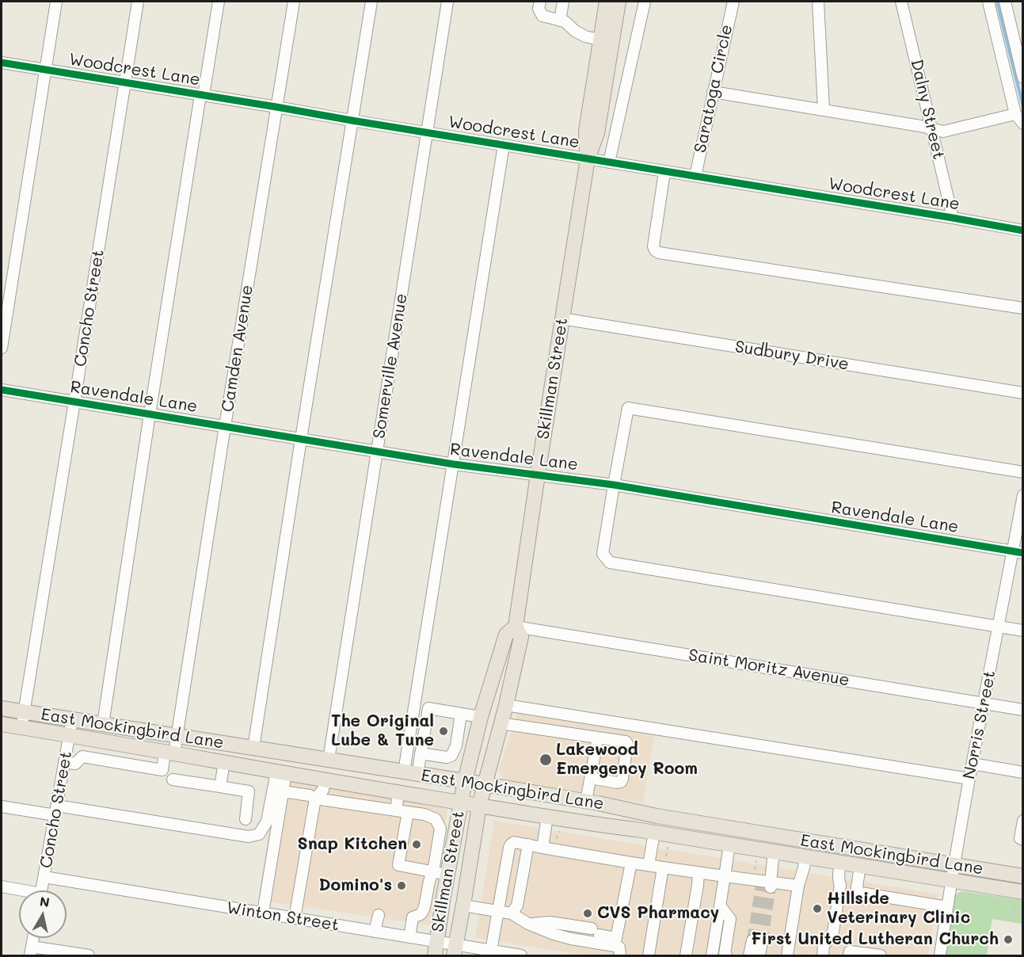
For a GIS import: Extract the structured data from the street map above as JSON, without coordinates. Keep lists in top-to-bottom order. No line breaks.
{"streets":{"main road":["Skillman Street","East Mockingbird Lane"],"street":["Woodcrest Lane","Saratoga Circle","Dalny Street","Concho Street","Camden Avenue","Sudbury Drive","Somerville Avenue","Ravendale Lane","Saint Moritz Avenue","Norris Street","Winton Street"]},"crossings":[["Woodcrest Lane","Saratoga Circle"],["Woodcrest Lane","Dalny Street"],["Woodcrest Lane","Concho Street"],["Woodcrest Lane","Camden Avenue"],["Woodcrest Lane","Somerville Avenue"],["Woodcrest Lane","Skillman Street"],["Concho Street","Camden Avenue"],["Concho Street","Ravendale Lane"],["Concho Street","East Mockingbird Lane"],["Concho Street","Winton Street"],["Camden Avenue","Ravendale Lane"],["Camden Avenue","East Mockingbird Lane"],["Sudbury Drive","Skillman Street"],["Somerville Avenue","Ravendale Lane"],["Somerville Avenue","East Mockingbird Lane"],["Skillman Street","Ravendale Lane"],["Skillman Street","Saint Moritz Avenue"],["Skillman Street","East Mockingbird Lane"],["Skillman Street","Winton Street"],["Ravendale Lane","Norris Street"],["Saint Moritz Avenue","Norris Street"],["Norris Street","East Mockingbird Lane"]],"places":["The Original Lube & Tune","Lakewood Emergency Room","Snap Kitchen","Domino's","Hillside Veterinary Clinic","CVS Pharmacy","First United Lutheran Church"],"north":"top"}
